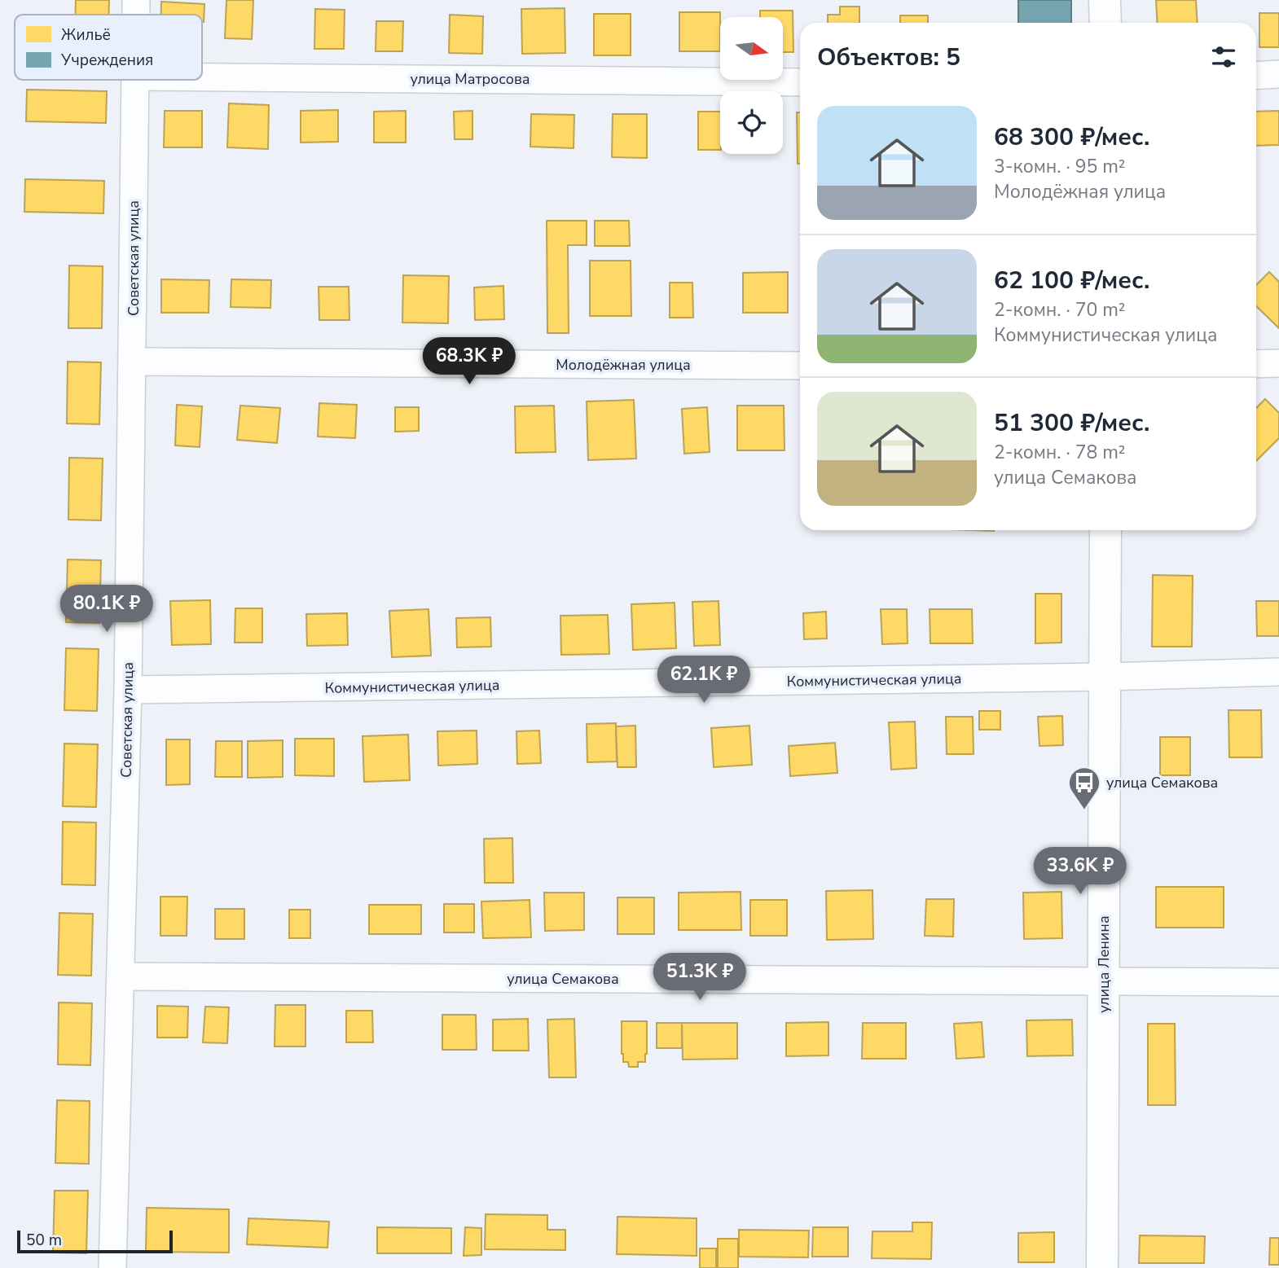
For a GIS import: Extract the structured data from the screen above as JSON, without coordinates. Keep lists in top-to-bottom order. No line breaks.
{"streets":{"main road":["улица Ленина"],"street":["улица Матросова","Советская улица","Молодёжная улица","Коммунистическая улица","улица Семакова"]},"crossings":[["Советская улица","Молодёжная улица"],["Советская улица","Коммунистическая улица"],["Советская улица","улица Семакова"],["Коммунистическая улица","улица Ленина"],["улица Ленина","улица Семакова"]],"places":{"bus stop":["улица Семакова"]},"legend":["Жильё","Учреждения"],"scale_bar":"50 m","north":"right","page":{"heading":"Объектов: 5","list":[{"name":"68 300 ₽/мес.","note":"3-комн. · 95 m² · Молодёжная улица"},{"name":"62 100 ₽/мес.","note":"2-комн. · 70 m² · Коммунистическая улица"},{"name":"51 300 ₽/мес.","note":"2-комн. · 78 m² · улица Семакова"}],"price":["68.3K ₽","80.1K ₽","62.1K ₽","33.6K ₽","51.3K ₽"],"scale":"50 m"}}
